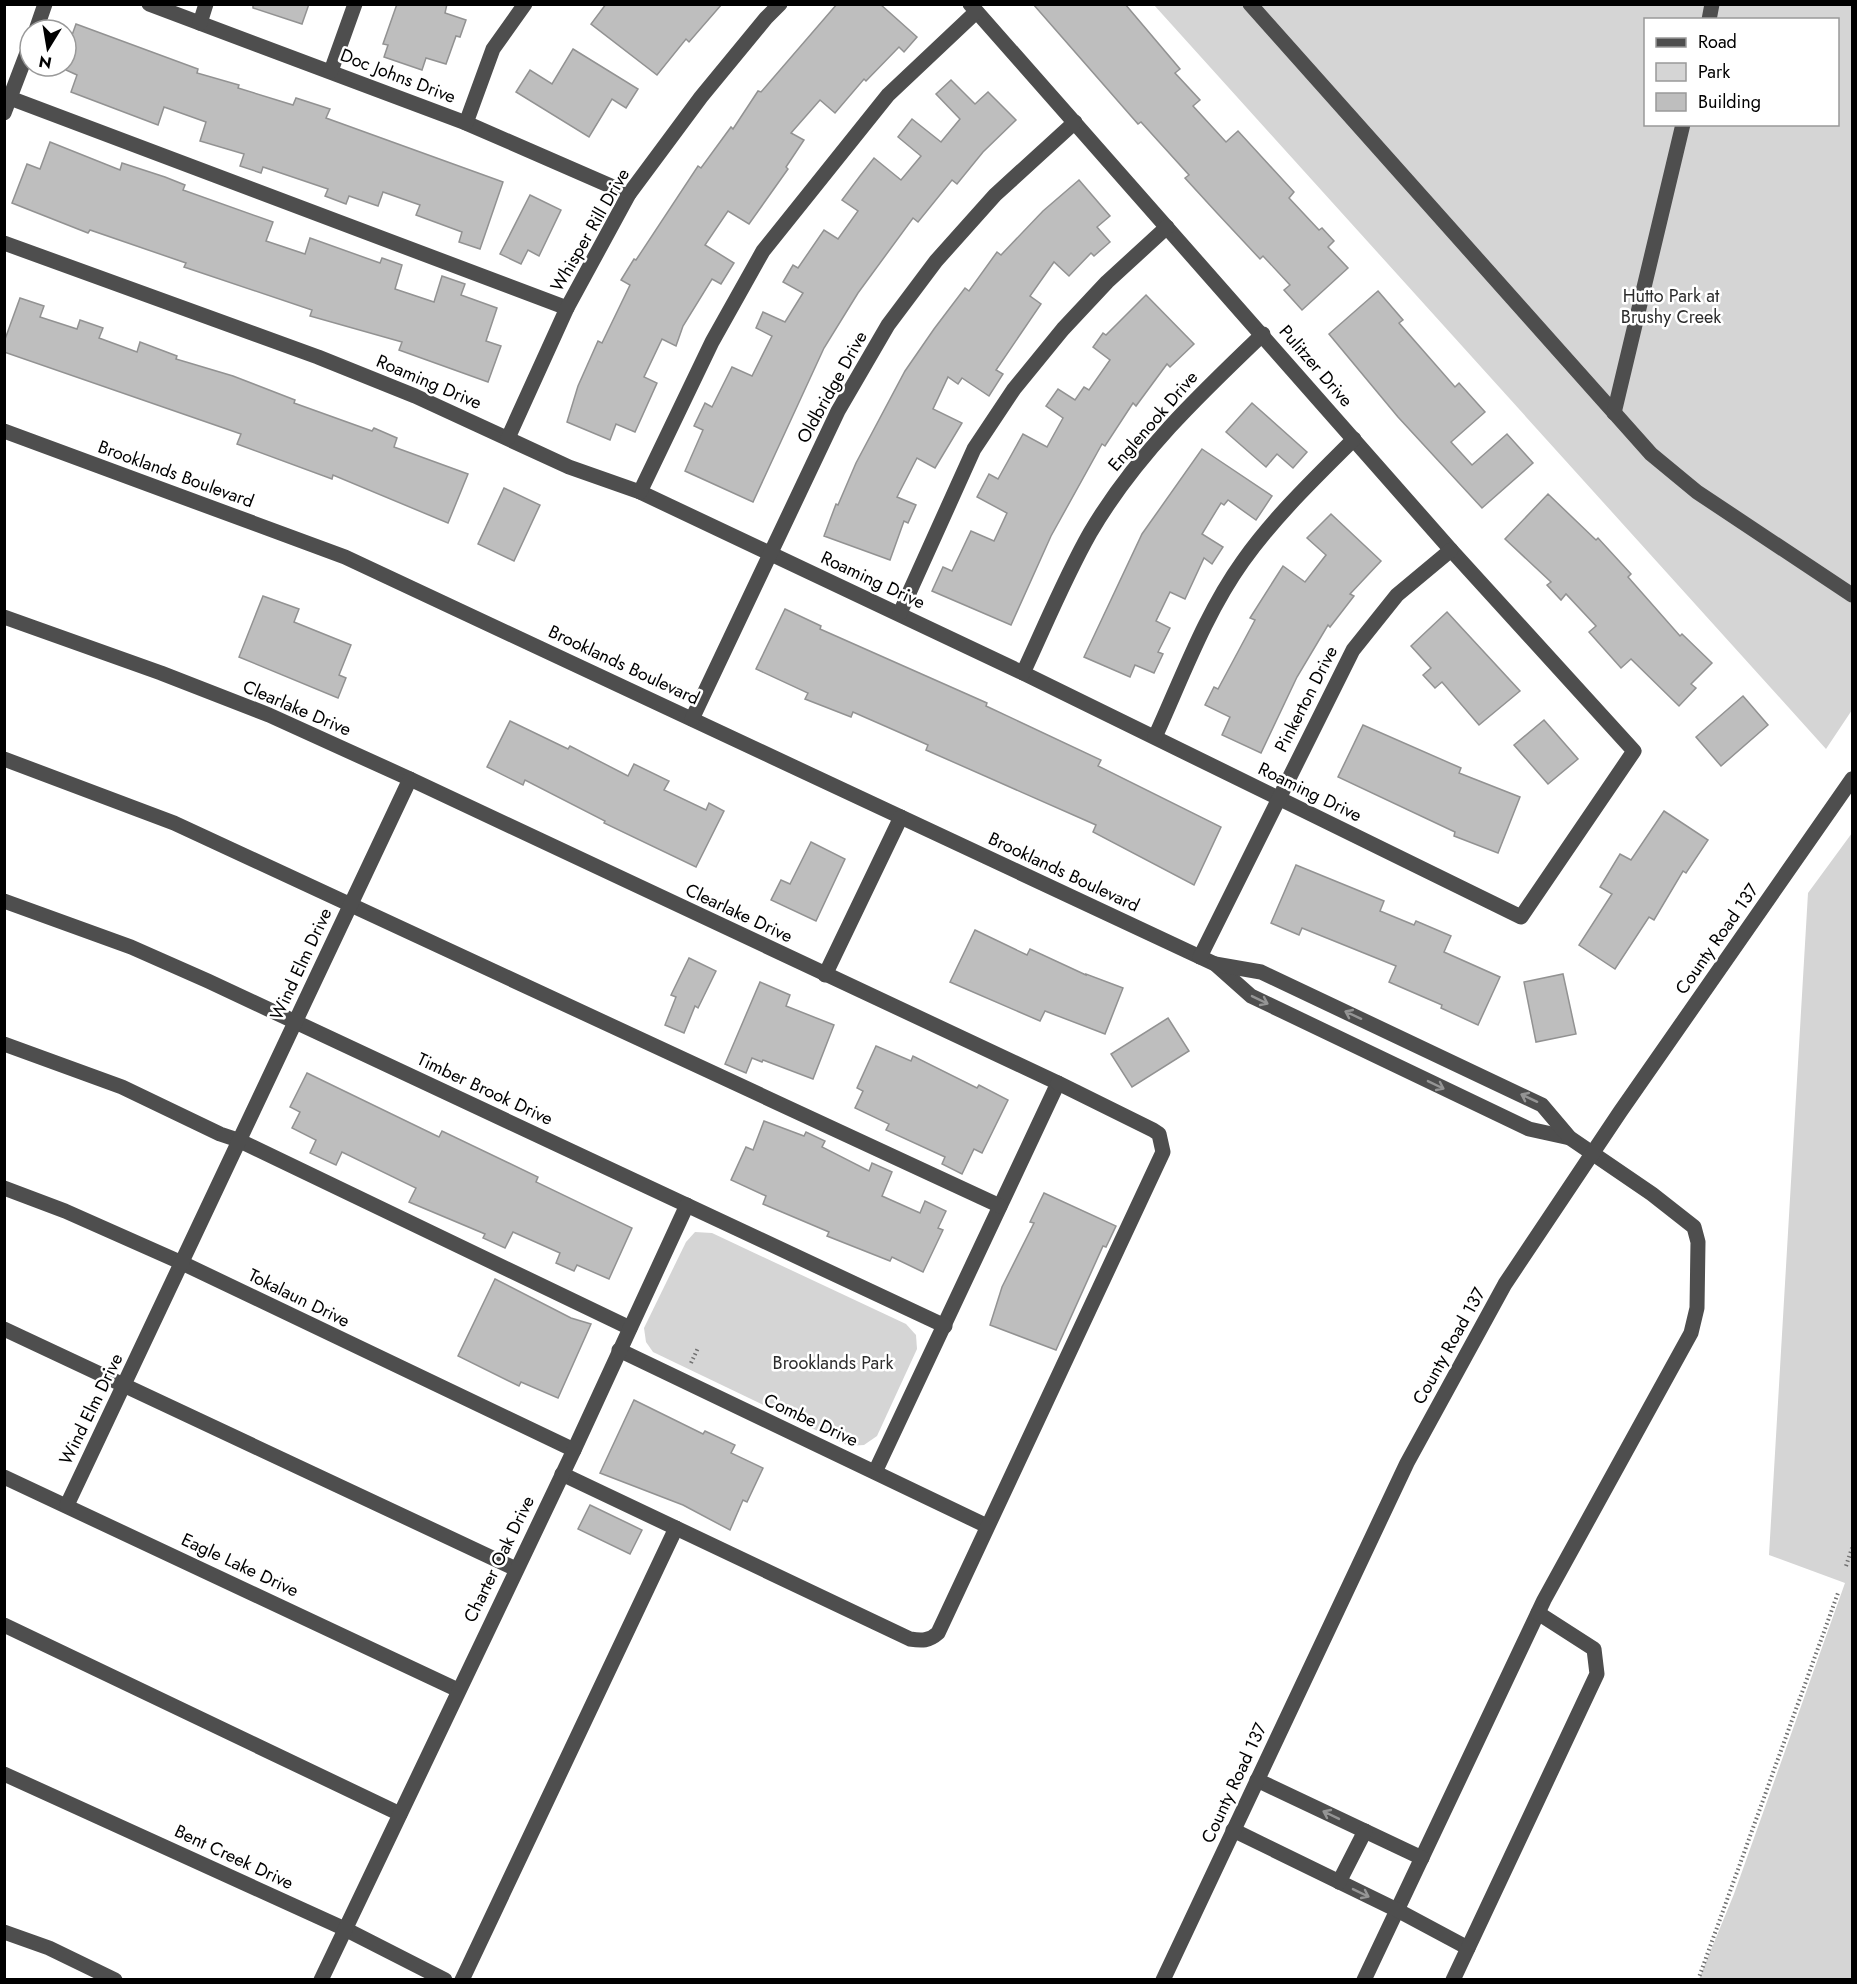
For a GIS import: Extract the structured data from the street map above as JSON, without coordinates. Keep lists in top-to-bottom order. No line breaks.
{"streets":{"street":["Doc Johns Drive","Whisper Rill Drive","Pulitzer Drive","Roaming Drive","Oldbridge Drive","Englenook Drive","Brooklands Boulevard","Pinkerton Drive","Clearlake Drive","County Road 137","Wind Elm Drive","Timber Brook Drive","Tokalaun Drive","Combe Drive","Charter Oak Drive","Eagle Lake Drive","Bent Creek Drive"]},"crossings":[["Doc Johns Drive","Whisper Rill Drive"],["Whisper Rill Drive","Roaming Drive"],["Pulitzer Drive","Roaming Drive"],["Pulitzer Drive","Oldbridge Drive"],["Pulitzer Drive","Englenook Drive"],["Pulitzer Drive","Pinkerton Drive"],["Roaming Drive","Oldbridge Drive"],["Roaming Drive","Englenook Drive"],["Roaming Drive","Pinkerton Drive"],["Oldbridge Drive","Brooklands Boulevard"],["Brooklands Boulevard","Pinkerton Drive"],["Brooklands Boulevard","County Road 137"],["Clearlake Drive","Wind Elm Drive"],["Clearlake Drive","Combe Drive"],["Wind Elm Drive","Timber Brook Drive"],["Wind Elm Drive","Tokalaun Drive"],["Wind Elm Drive","Eagle Lake Drive"],["Timber Brook Drive","Charter Oak Drive"],["Tokalaun Drive","Charter Oak Drive"],["Combe Drive","Charter Oak Drive"],["Charter Oak Drive","Eagle Lake Drive"],["Charter Oak Drive","Bent Creek Drive"]],"parks":["Hutto Park at Brushy Creek","Brooklands Park"],"legend":["Road","Park","Building"],"north":"bottom"}
